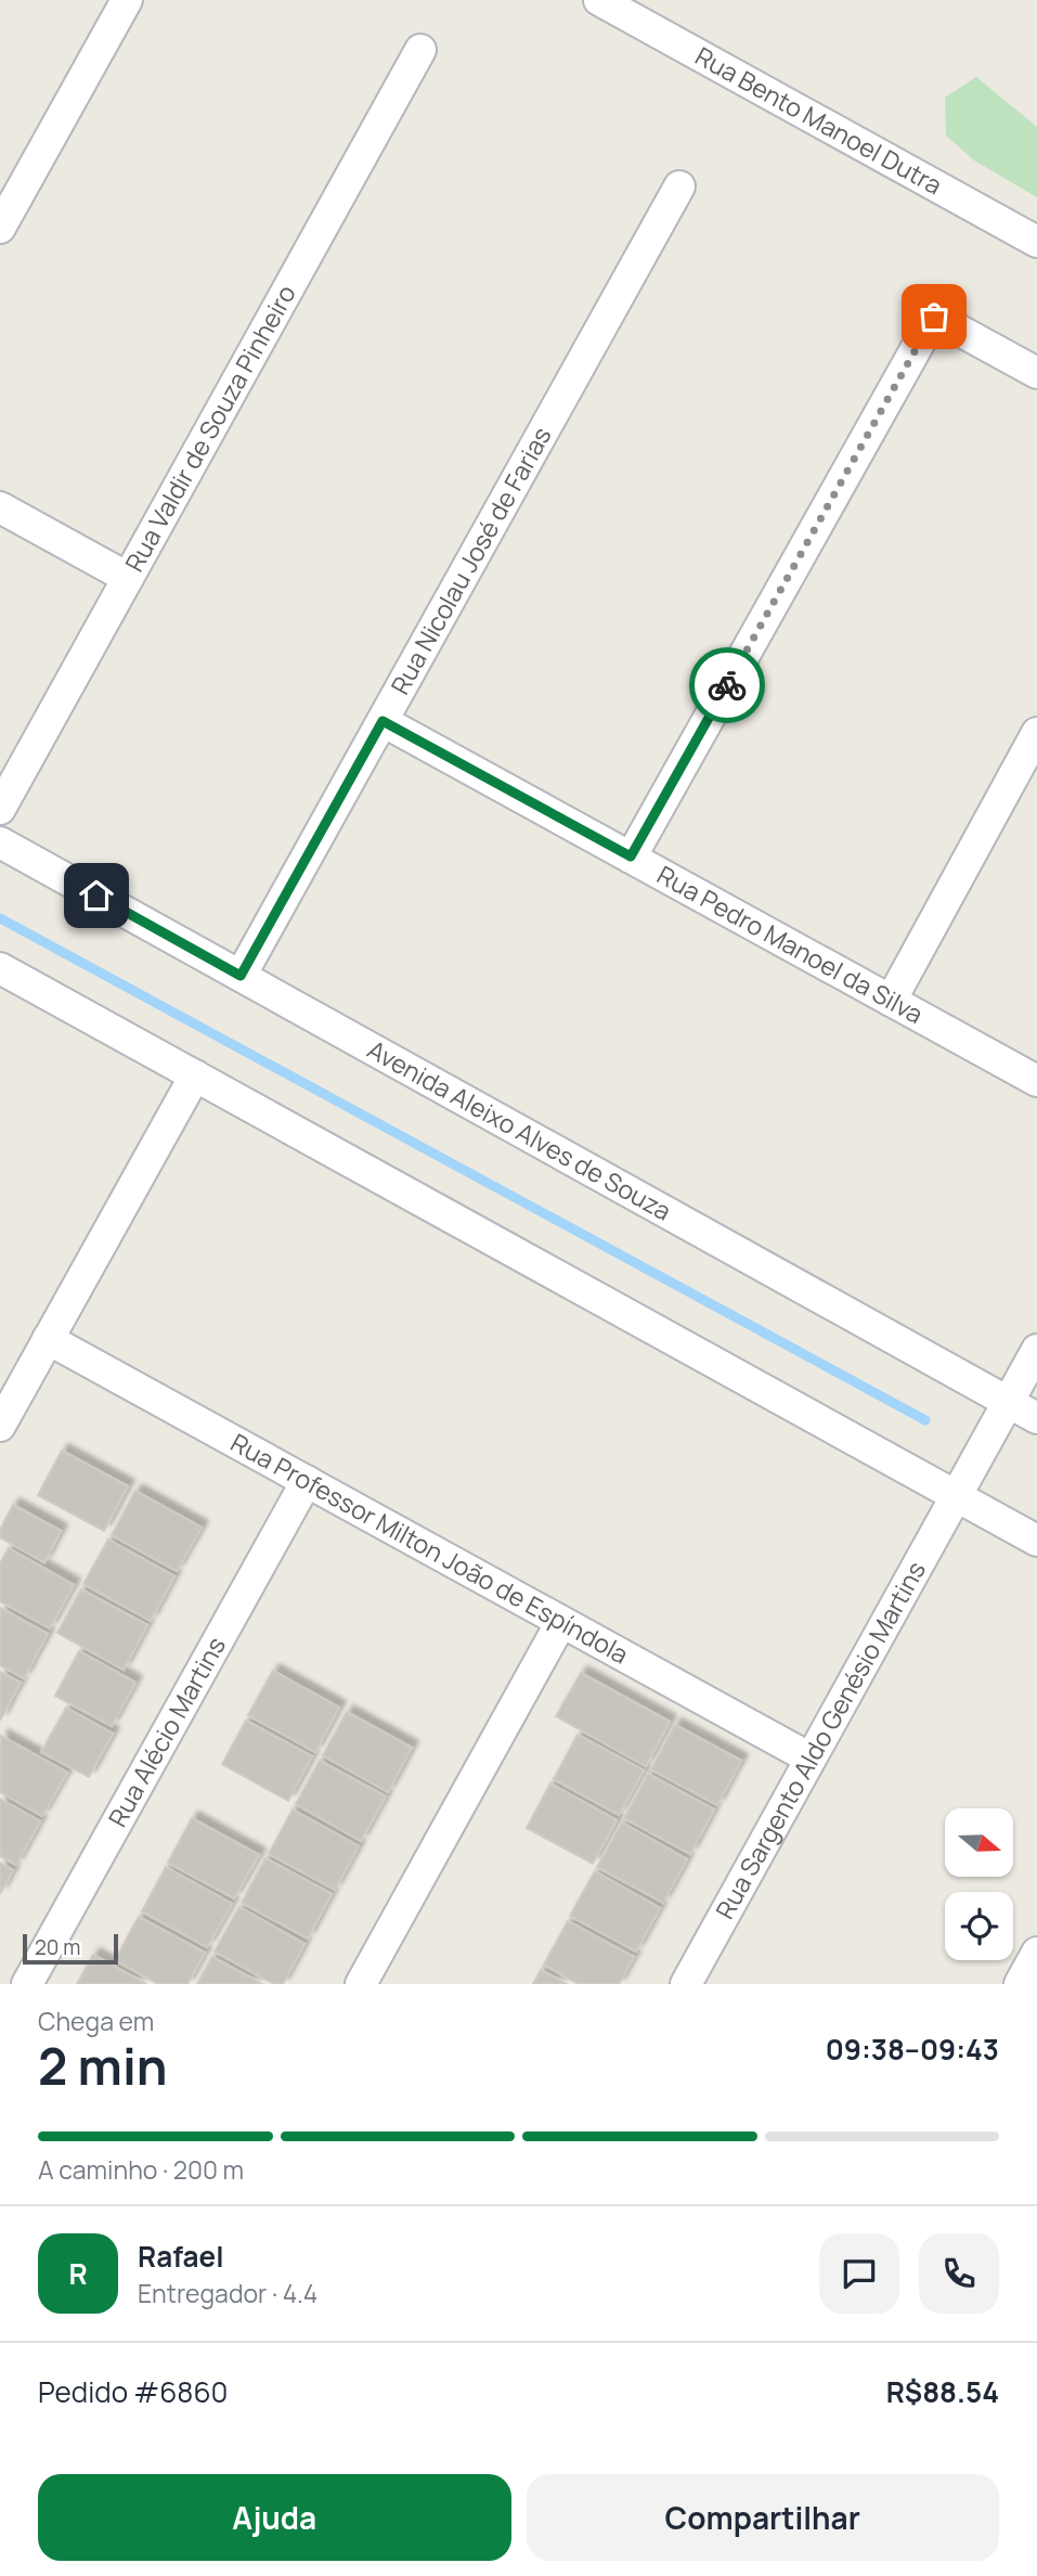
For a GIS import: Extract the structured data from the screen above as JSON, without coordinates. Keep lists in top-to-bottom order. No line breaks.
{"streets":{"street":["Rua Bento Manoel Dutra","Rua Valdir de Souza Pinheiro","Rua Nicolau José de Farias","Rua Pedro Manoel da Silva","Avenida Aleixo Alves de Souza","Rua Professor Milton João de Espíndola","Rua Alécio Martins","Rua Sargento Aldo Genésio Martins"]},"crossings":[["Rua Nicolau José de Farias","Rua Pedro Manoel da Silva"],["Rua Nicolau José de Farias","Avenida Aleixo Alves de Souza"],["Avenida Aleixo Alves de Souza","Rua Sargento Aldo Genésio Martins"],["Rua Professor Milton João de Espíndola","Rua Alécio Martins"],["Rua Professor Milton João de Espíndola","Rua Sargento Aldo Genésio Martins"]],"scale_bar":"20 m","north":"right","page":{"scale":"20 m","heading":["2 min","Chega em","09:38–09:43"],"panel":["Rafael","Entregador · 4.4","Pedido #6860","R$88.54"],"bar":"A caminho · 200 m","round":"R","buttons":["Ajuda","Compartilhar"]}}
